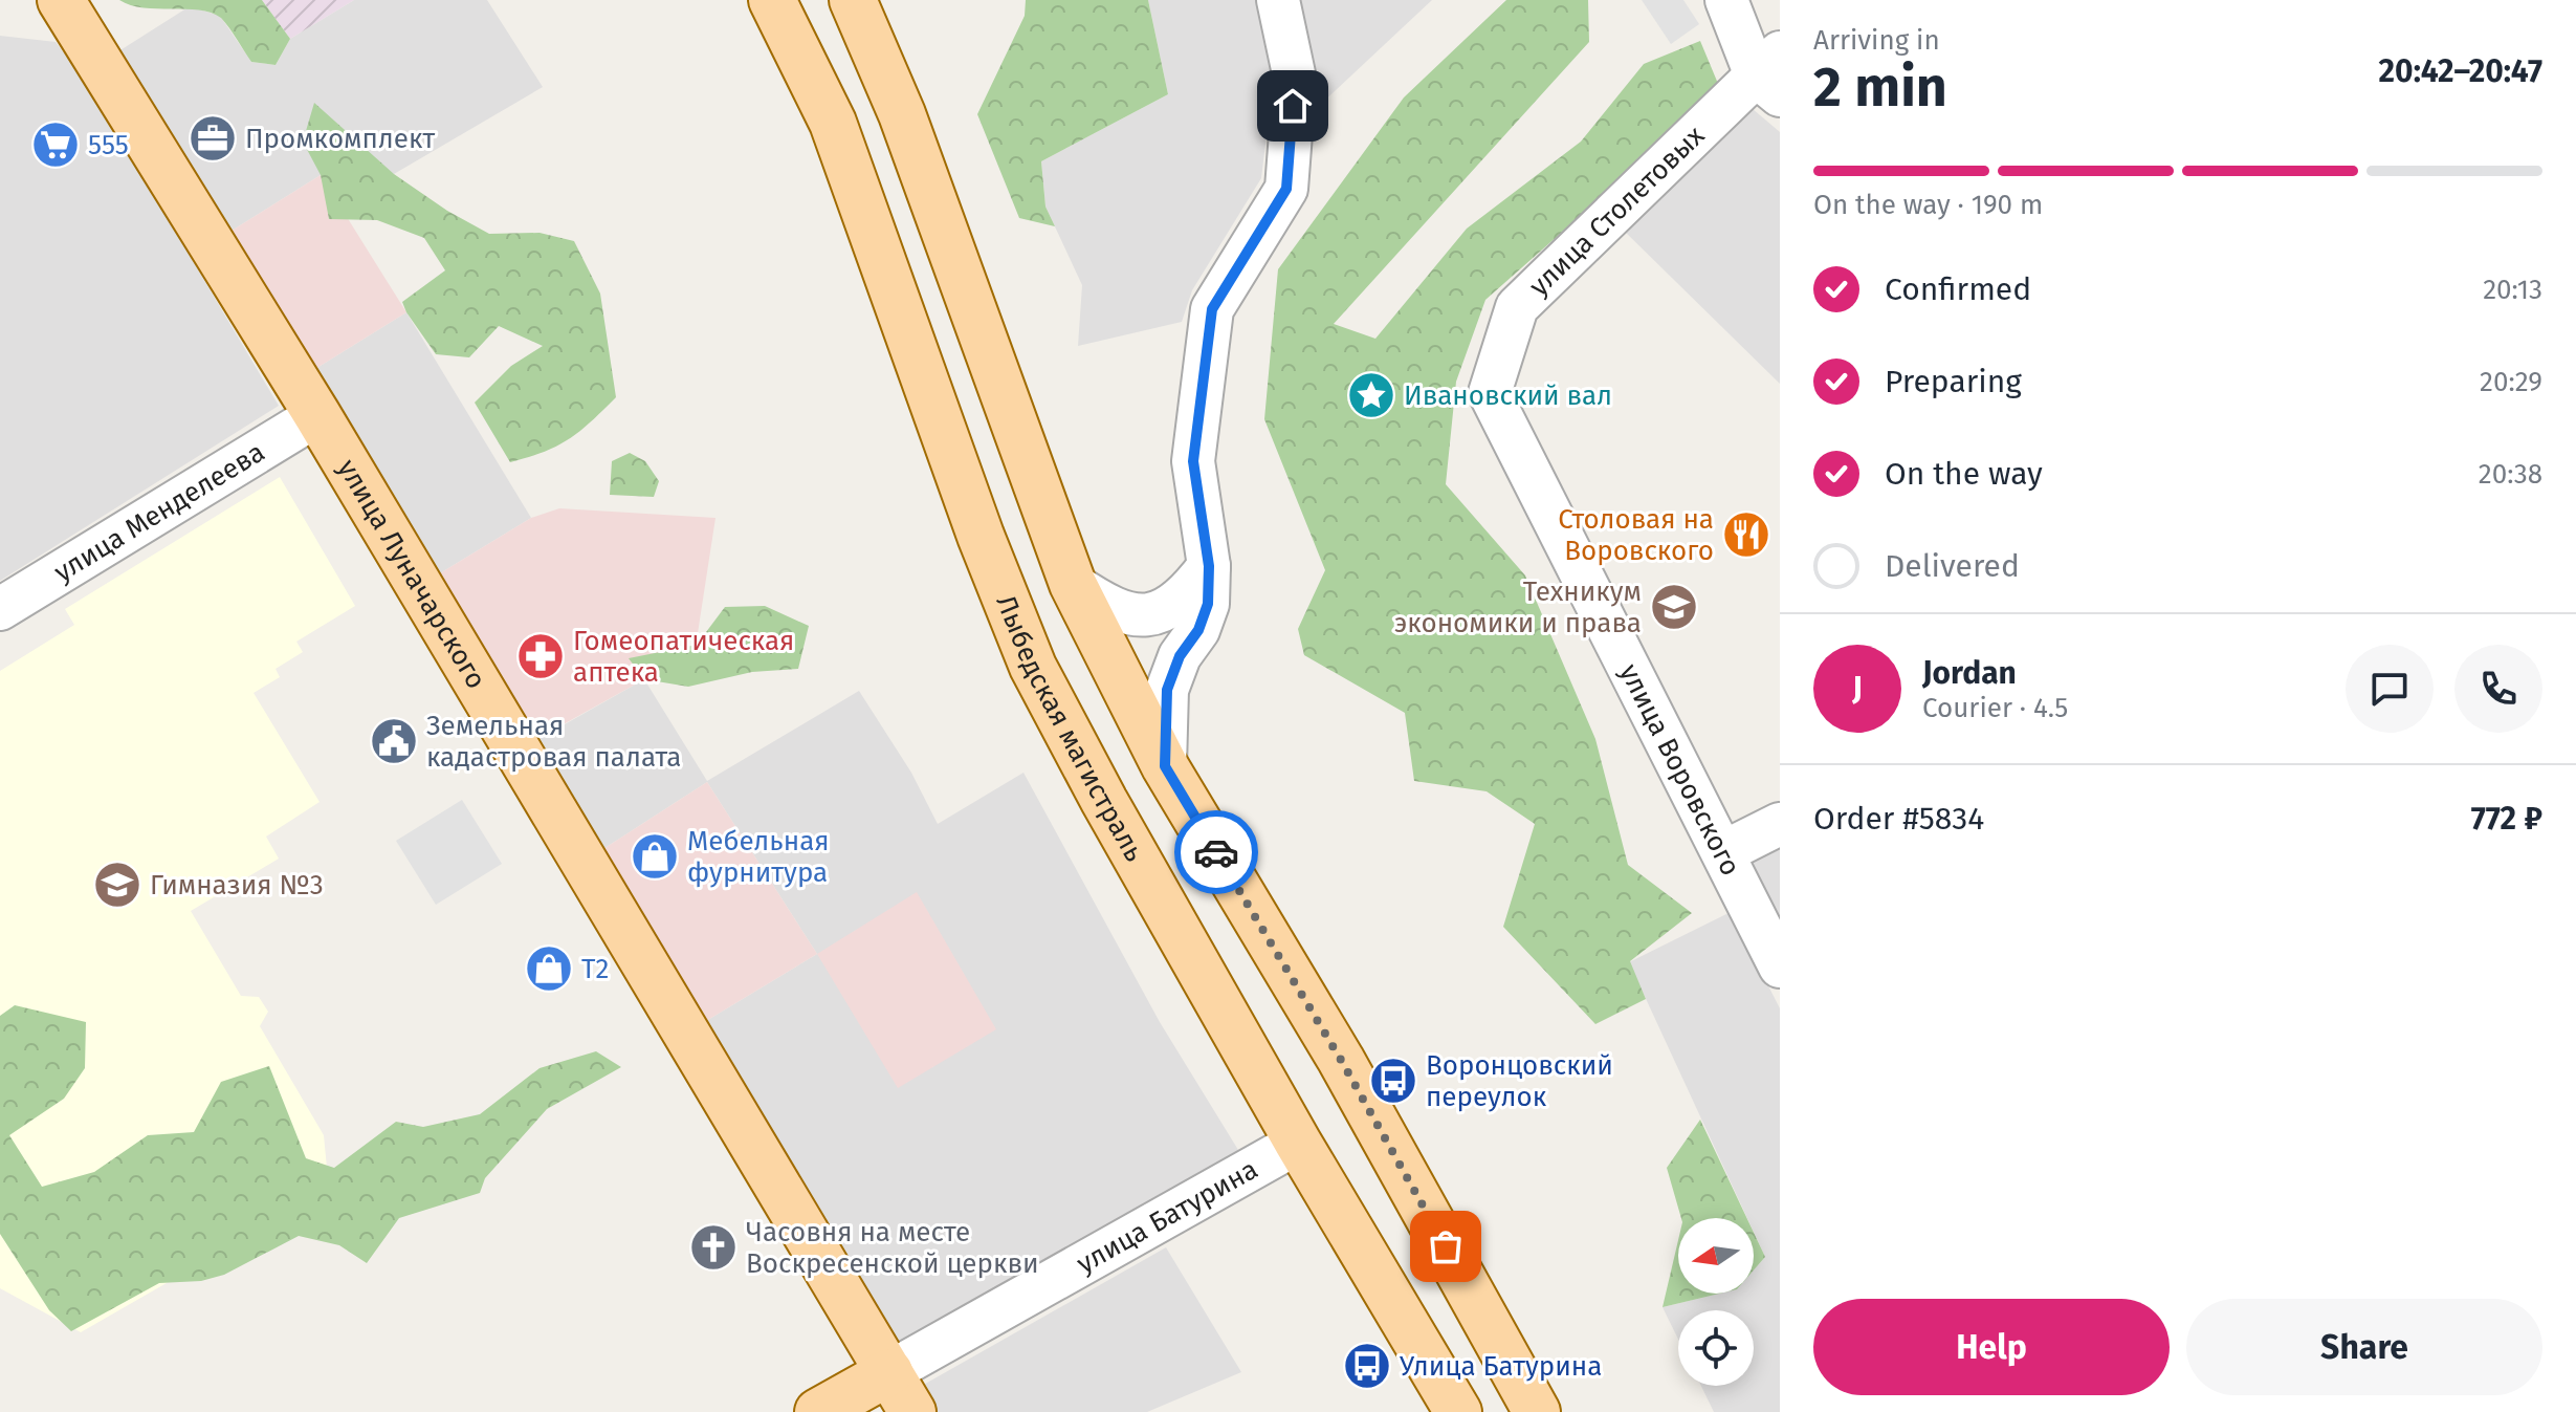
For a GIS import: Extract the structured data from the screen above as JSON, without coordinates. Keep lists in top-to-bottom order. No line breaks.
{"streets":{"main road":["улица Луначарского","Лыбедская магистраль","улица Батурина"],"street":["улица Столетовых","улица Менделеева","улица Воровского"]},"crossings":[["улица Столетовых","улица Воровского"],["улица Менделеева","улица Луначарского"],["улица Луначарского","улица Батурина"],["Лыбедская магистраль","улица Батурина"]],"places":{"office":["Промкомплект"],"supermarket":["555"],"place":["Ивановский вал"],"restaurant":["Столовая на Воровского"],"school or university":["Техникум экономики и права","Гимназия №3"],"pharmacy":["Гомеопатическая аптека"],"public building":["Земельная кадастровая палата"],"shop":["Мебельная фурнитура","T2"],"bus stop":["Воронцовский переулок","Улица Батурина"],"church":["Часовня на месте Воскресенской церкви"]},"north":"left","page":{"heading":["2 min","Arriving in","20:42–20:47"],"panel":["Jordan","Courier · 4.5","Order #5834","772 ₽"],"bar":"On the way · 190 m","list":[["Confirmed","20:13"],["Preparing","20:29"],["On the way","20:38"],"Delivered"],"round":"J","buttons":["Help","Share"]}}
